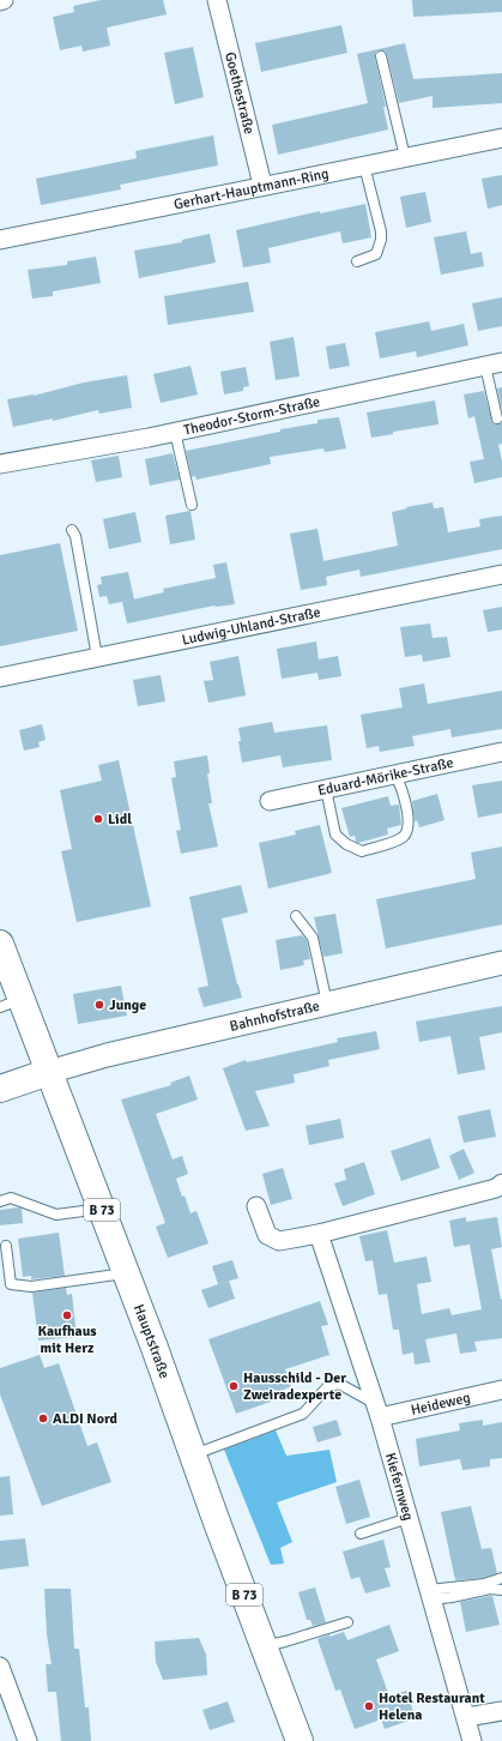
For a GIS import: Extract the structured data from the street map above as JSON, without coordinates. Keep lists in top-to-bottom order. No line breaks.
{"streets":{"main road":["B 73","Hauptstraße"],"street":["Goethestraße","Gerhart-Hauptmann-Ring","Theodor-Storm-Straße","Ludwig-Uhland-Straße","Eduard-Mörike-Straße","Bahnhofstraße","Heideweg","Kiefernweg"]},"crossings":[["Goethestraße","Gerhart-Hauptmann-Ring"],["Bahnhofstraße","Hauptstraße"],["Heideweg","Kiefernweg"]],"places":["Lidl","Junge","Kaufhaus mit Herz","Hausschild - Der Zweiradexperte","ALDI Nord","Hotel Restaurant Helena"]}
